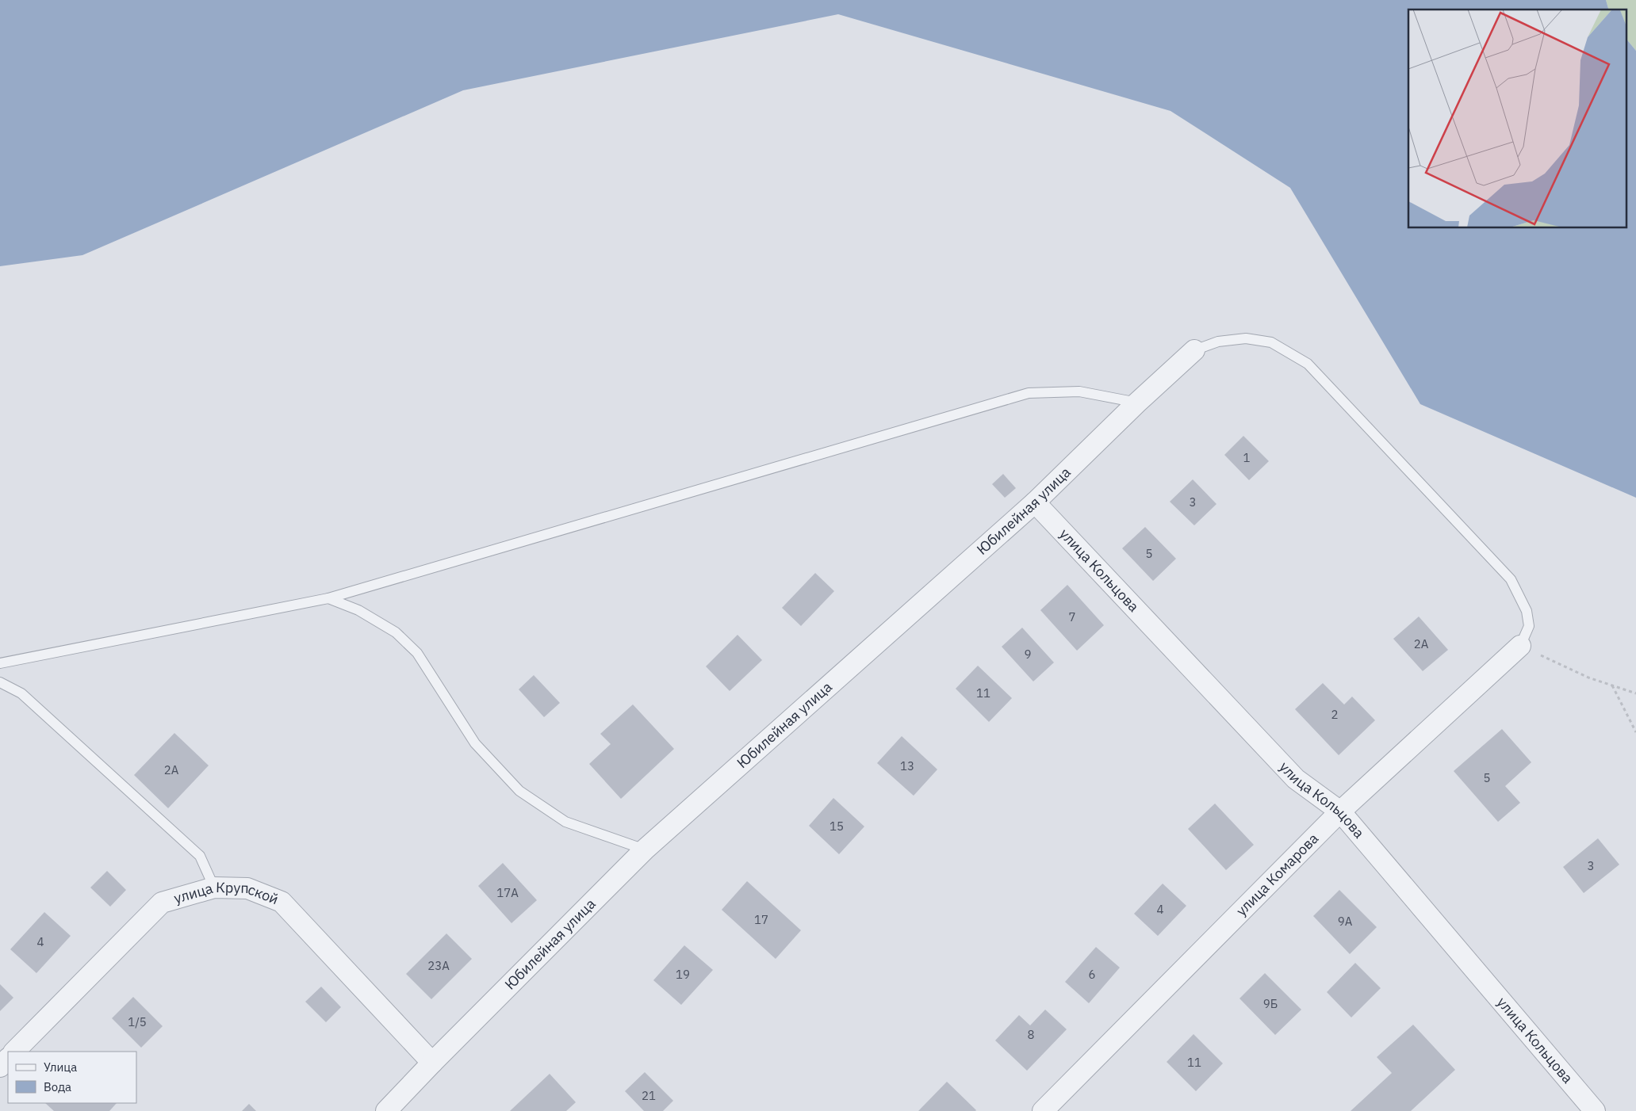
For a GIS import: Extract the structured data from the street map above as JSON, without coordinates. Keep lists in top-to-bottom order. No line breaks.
{"streets":{"street":["Юбилейная улица","улица Кольцова","улица Комарова","улица Крупской"]},"crossings":[["Юбилейная улица","улица Кольцова"],["Юбилейная улица","улица Крупской"],["улица Кольцова","улица Комарова"]],"house_numbers":["1","3","5","7","2А","9","11","2","13","2А","5","15","3","17А","4","17","9А","4","23А","19","6","9Б","1/5","8","11","21"],"legend":["Улица","Вода"]}
